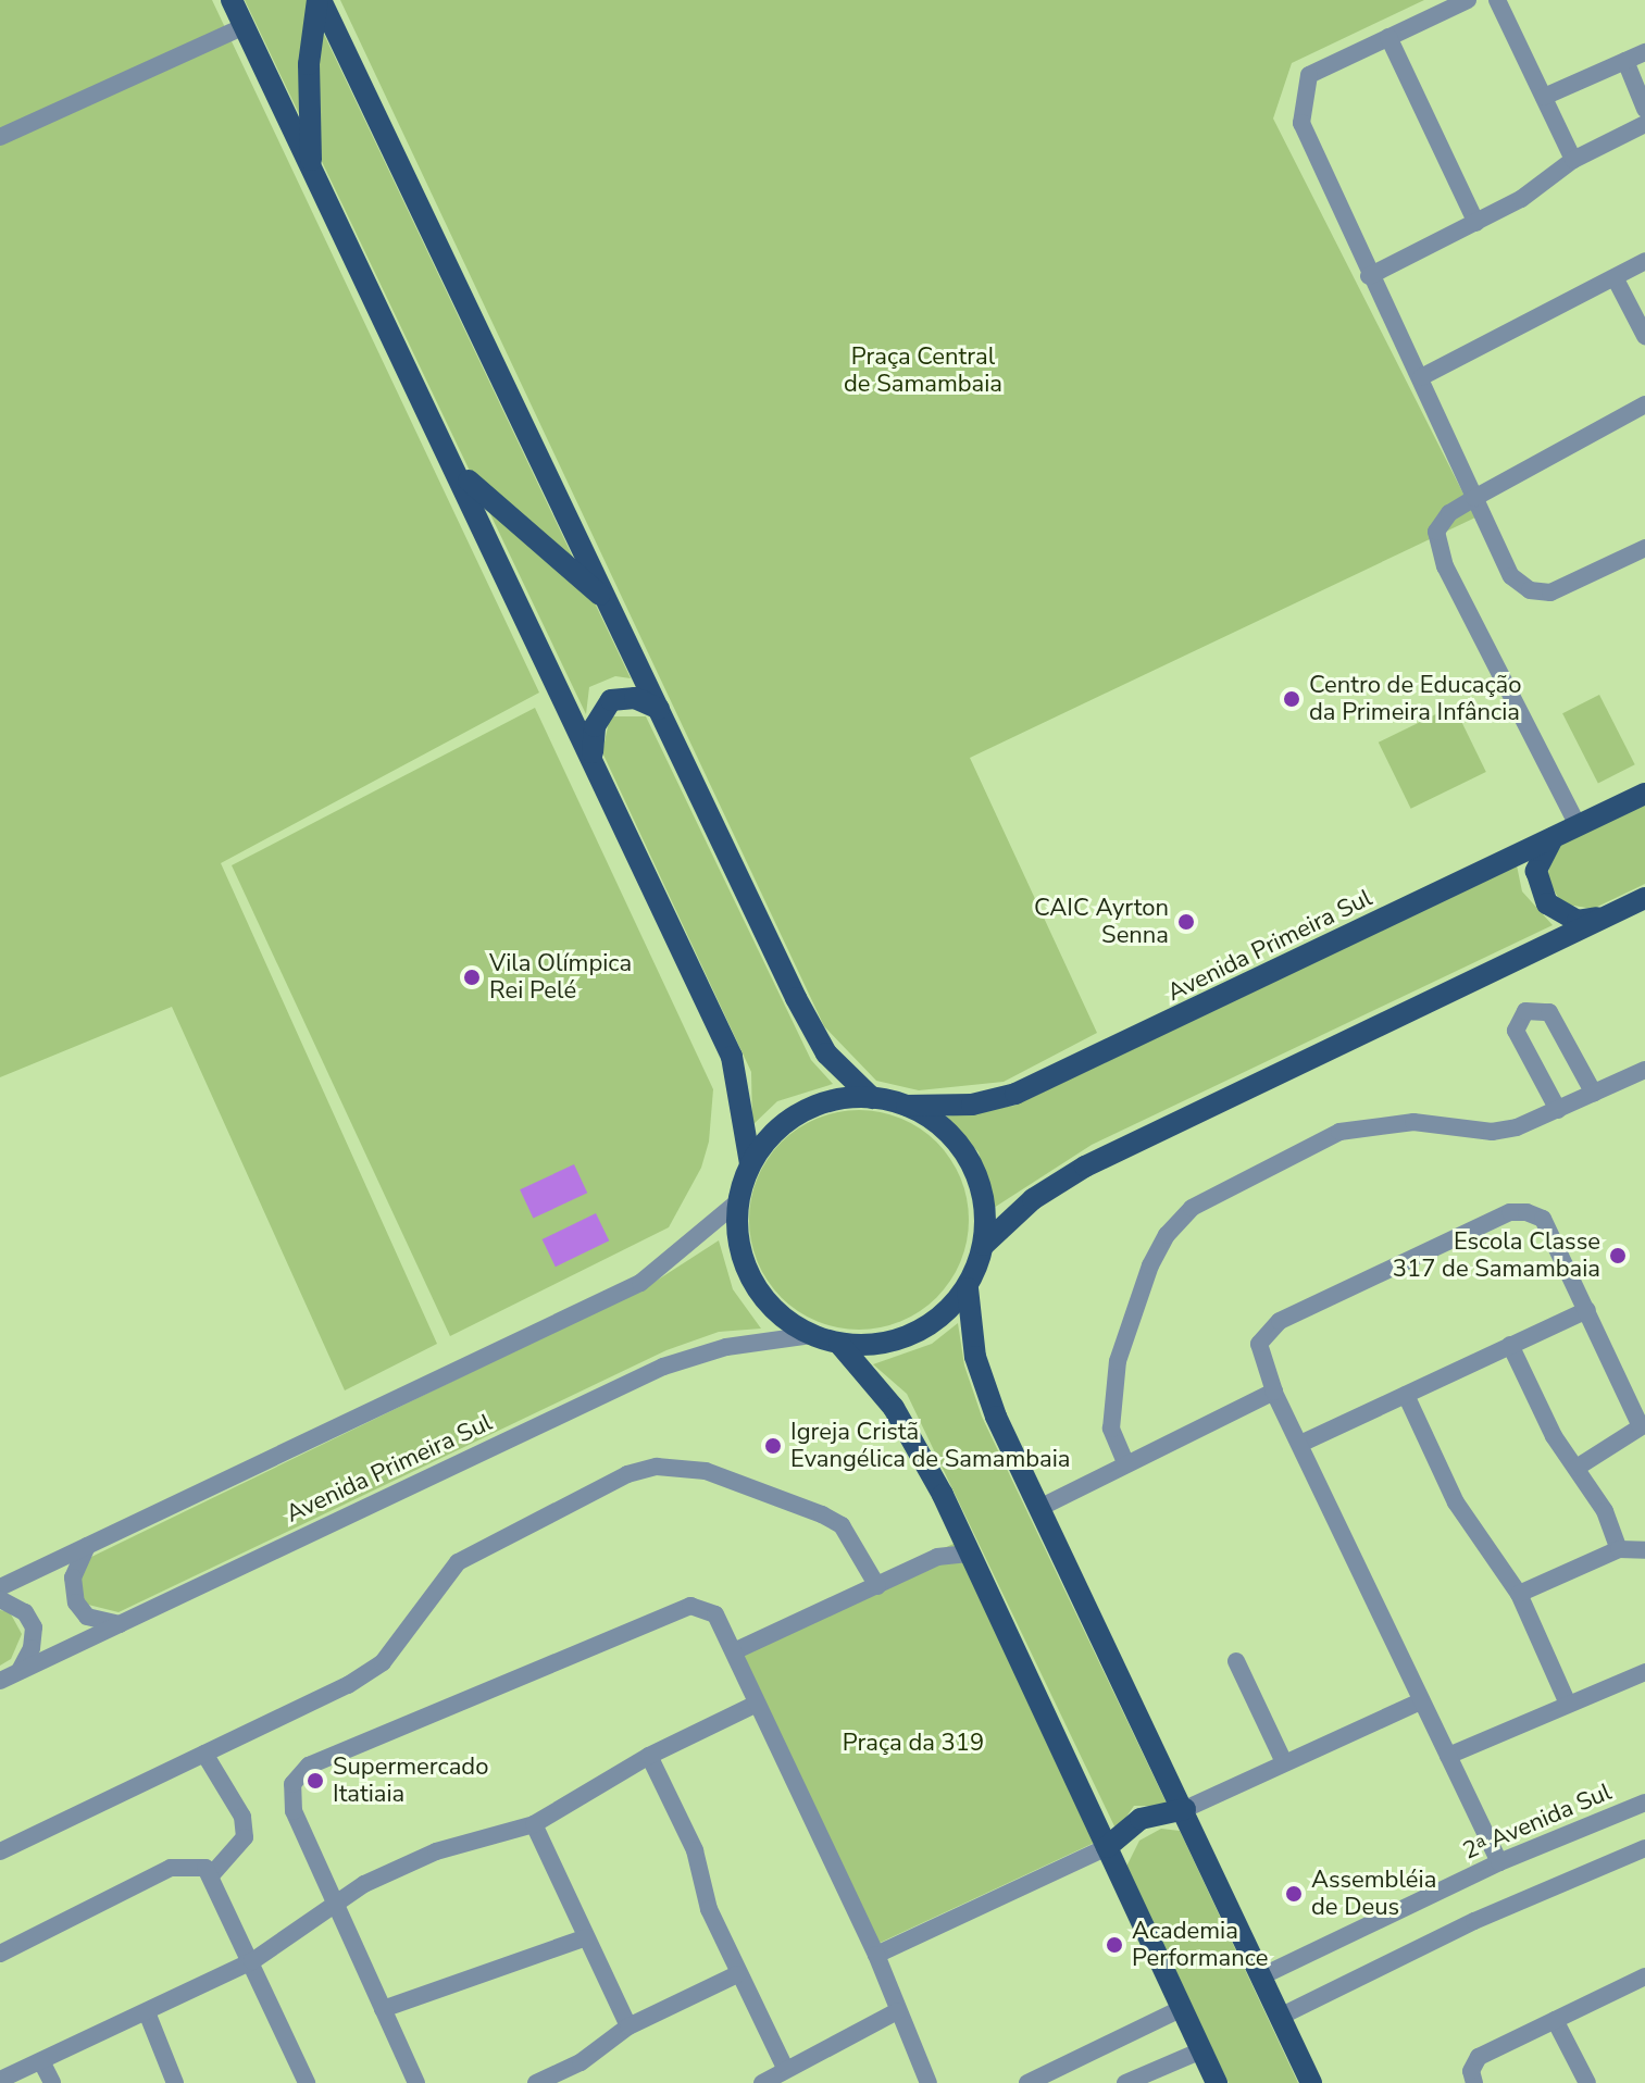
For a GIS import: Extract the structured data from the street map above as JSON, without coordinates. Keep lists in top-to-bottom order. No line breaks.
{"streets":{"main road":["Avenida Primeira Sul"],"street":["2ᵃ Avenida Sul"]},"parks":["Praça Central de Samambaia","Praça da 319"],"places":["Centro de Educação da Primeira Infância","CAIC Ayrton Senna","Vila Olímpica Rei Pelé","Escola Classe 317 de Samambaia","Igreja Cristã Evangélica de Samambaia","Supermercado Itatiaia","Assembléia de Deus","Academia Performance"]}
